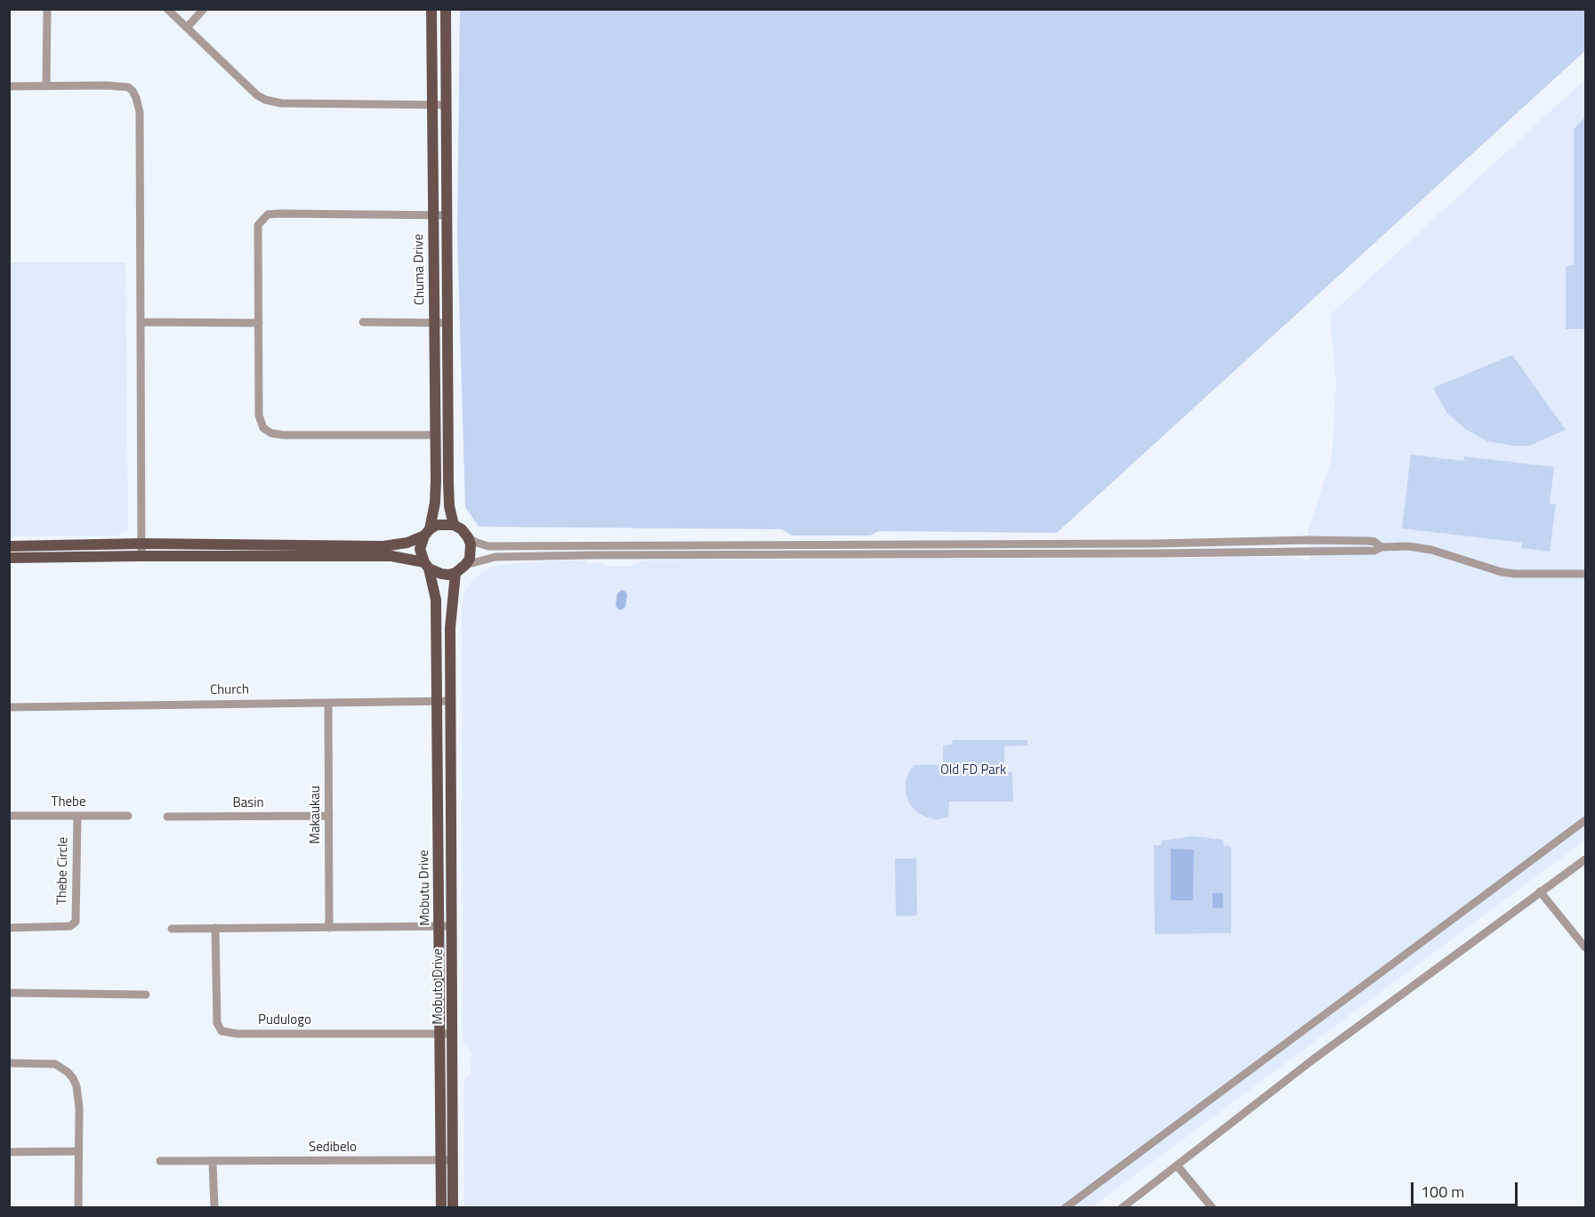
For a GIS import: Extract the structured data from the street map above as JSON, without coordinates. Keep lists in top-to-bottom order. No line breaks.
{"streets":{"main road":["Chuma Drive","Mobutu Drive","Mobuto Drive"],"street":["Church","Thebe","Basin","Makaukau","Thebe Circle","Pudulogo","Sedibelo"]},"crossings":[["Chuma Drive","Mobutu Drive"],["Chuma Drive","Mobuto Drive"],["Church","Makaukau"],["Church","Mobutu Drive"],["Church","Mobuto Drive"],["Thebe","Thebe Circle"],["Basin","Makaukau"],["Mobutu Drive","Mobuto Drive"],["Mobutu Drive","Pudulogo"],["Mobutu Drive","Sedibelo"],["Mobuto Drive","Pudulogo"],["Mobuto Drive","Sedibelo"]],"parks":["Old FD Park"],"scale_bar":"100 m"}
